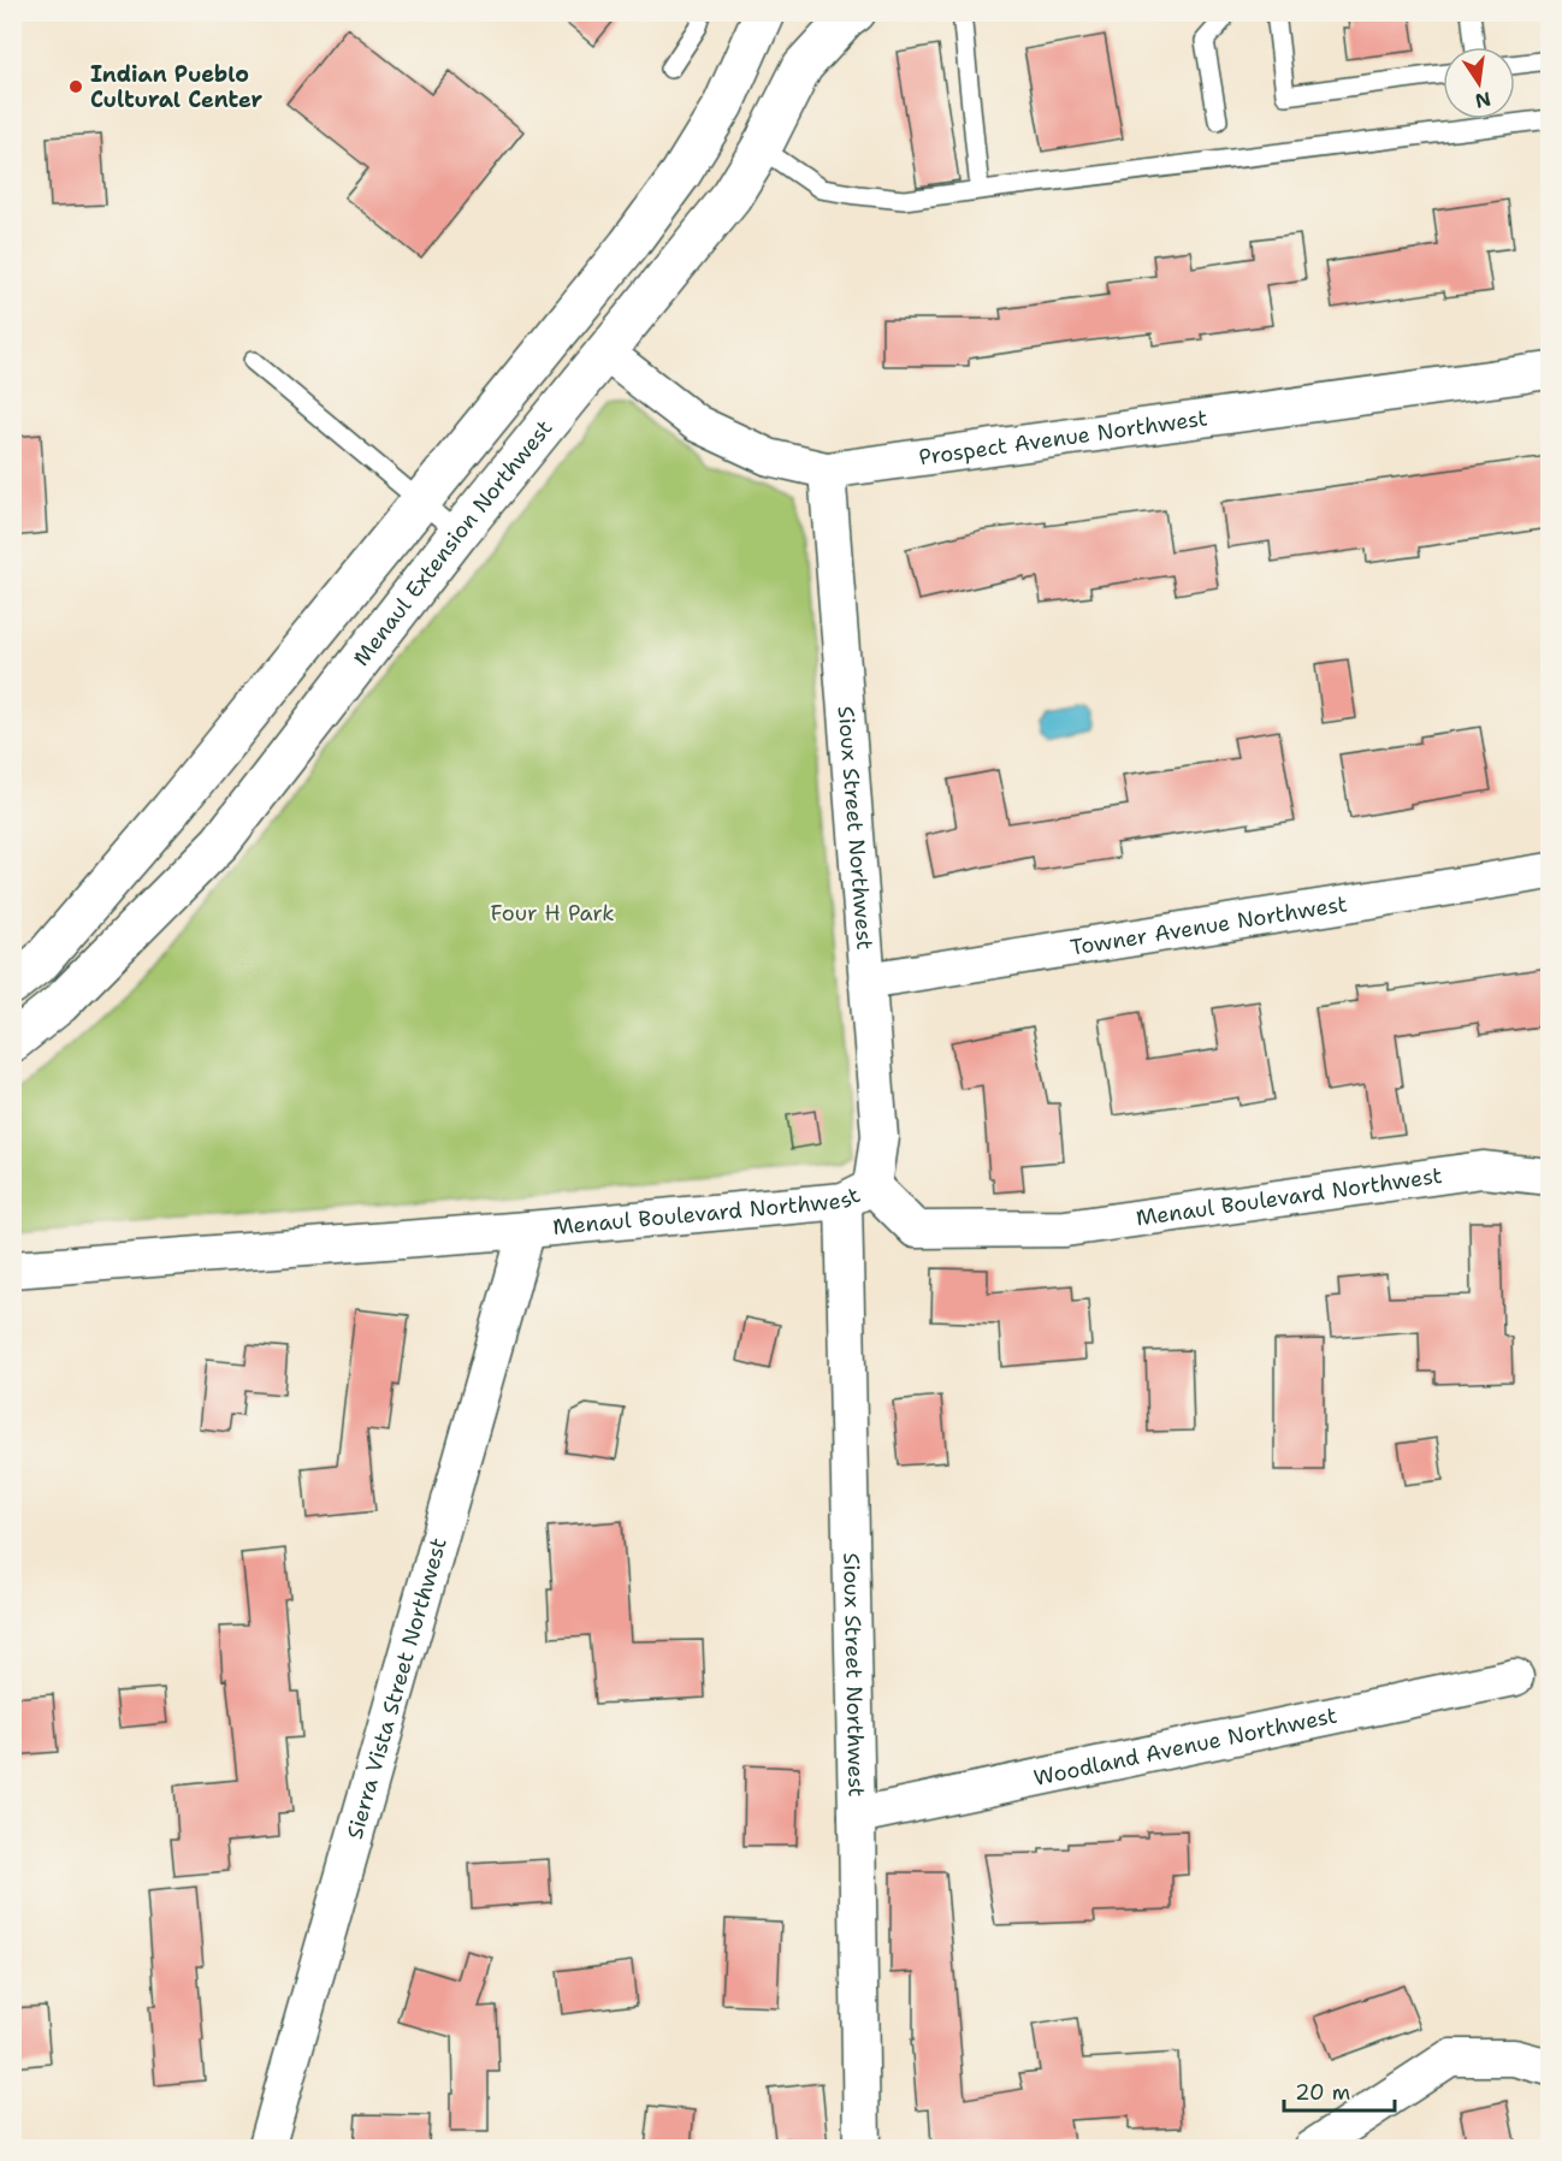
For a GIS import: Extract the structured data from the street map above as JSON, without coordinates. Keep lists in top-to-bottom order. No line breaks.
{"streets":{"main road":["Menaul Extension Northwest"],"street":["Prospect Avenue Northwest","Sioux Street Northwest","Towner Avenue Northwest","Menaul Boulevard Northwest","Sierra Vista Street Northwest","Woodland Avenue Northwest"]},"crossings":[["Prospect Avenue Northwest","Menaul Extension Northwest"],["Prospect Avenue Northwest","Sioux Street Northwest"],["Sioux Street Northwest","Towner Avenue Northwest"],["Sioux Street Northwest","Menaul Boulevard Northwest"],["Sioux Street Northwest","Woodland Avenue Northwest"],["Menaul Boulevard Northwest","Sierra Vista Street Northwest"]],"parks":["Four H Park"],"places":["Indian Pueblo Cultural Center"],"scale_bar":"20 m","north":"bottom"}
